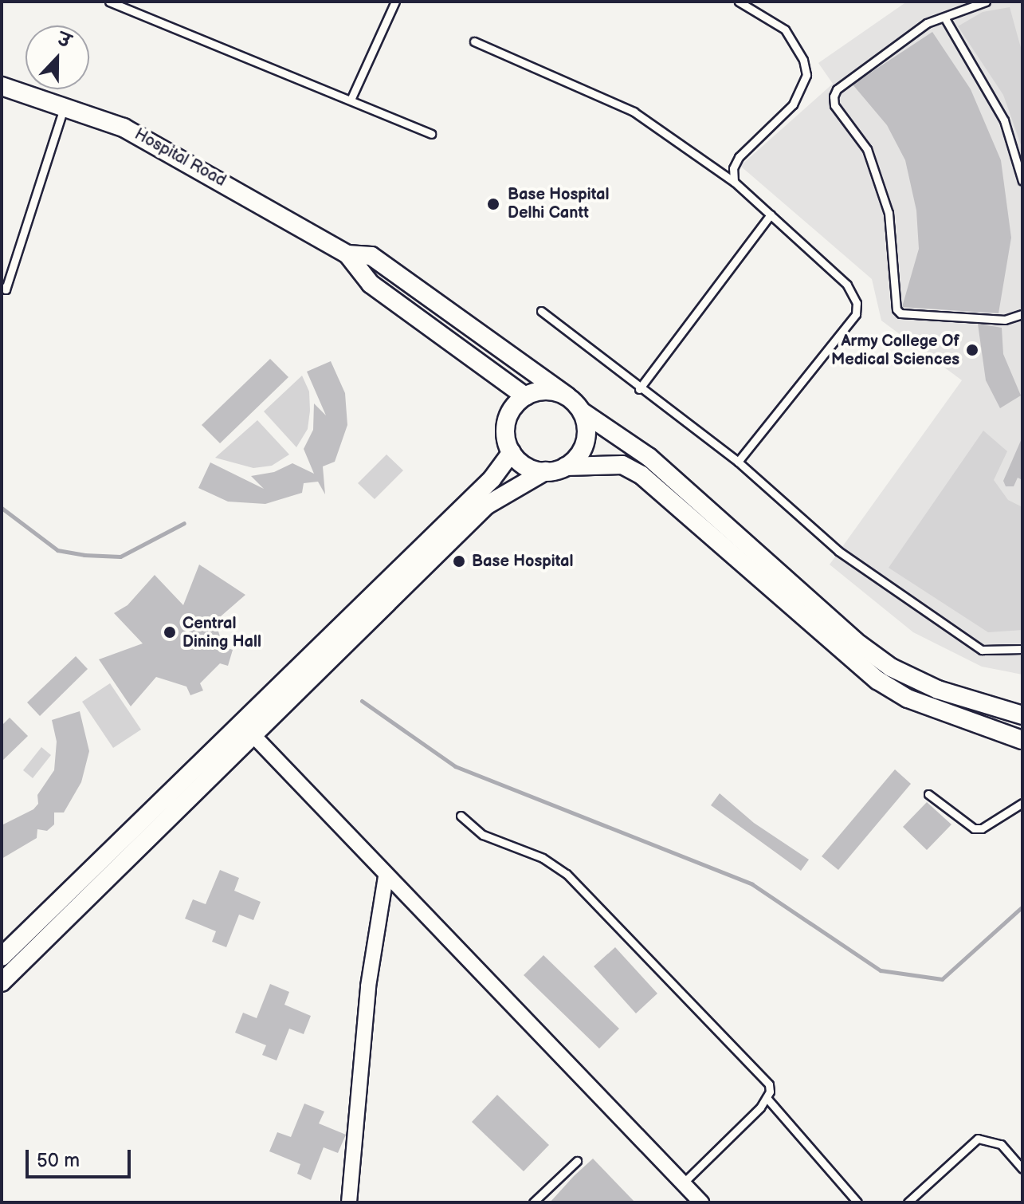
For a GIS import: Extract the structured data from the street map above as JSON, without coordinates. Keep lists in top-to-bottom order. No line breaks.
{"streets":{"street":["Hospital Road"]},"places":["Base Hospital Delhi Cantt","Army College Of Medical Sciences","Base Hospital","Central Dining Hall"],"scale_bar":"50 m","north":"top"}
